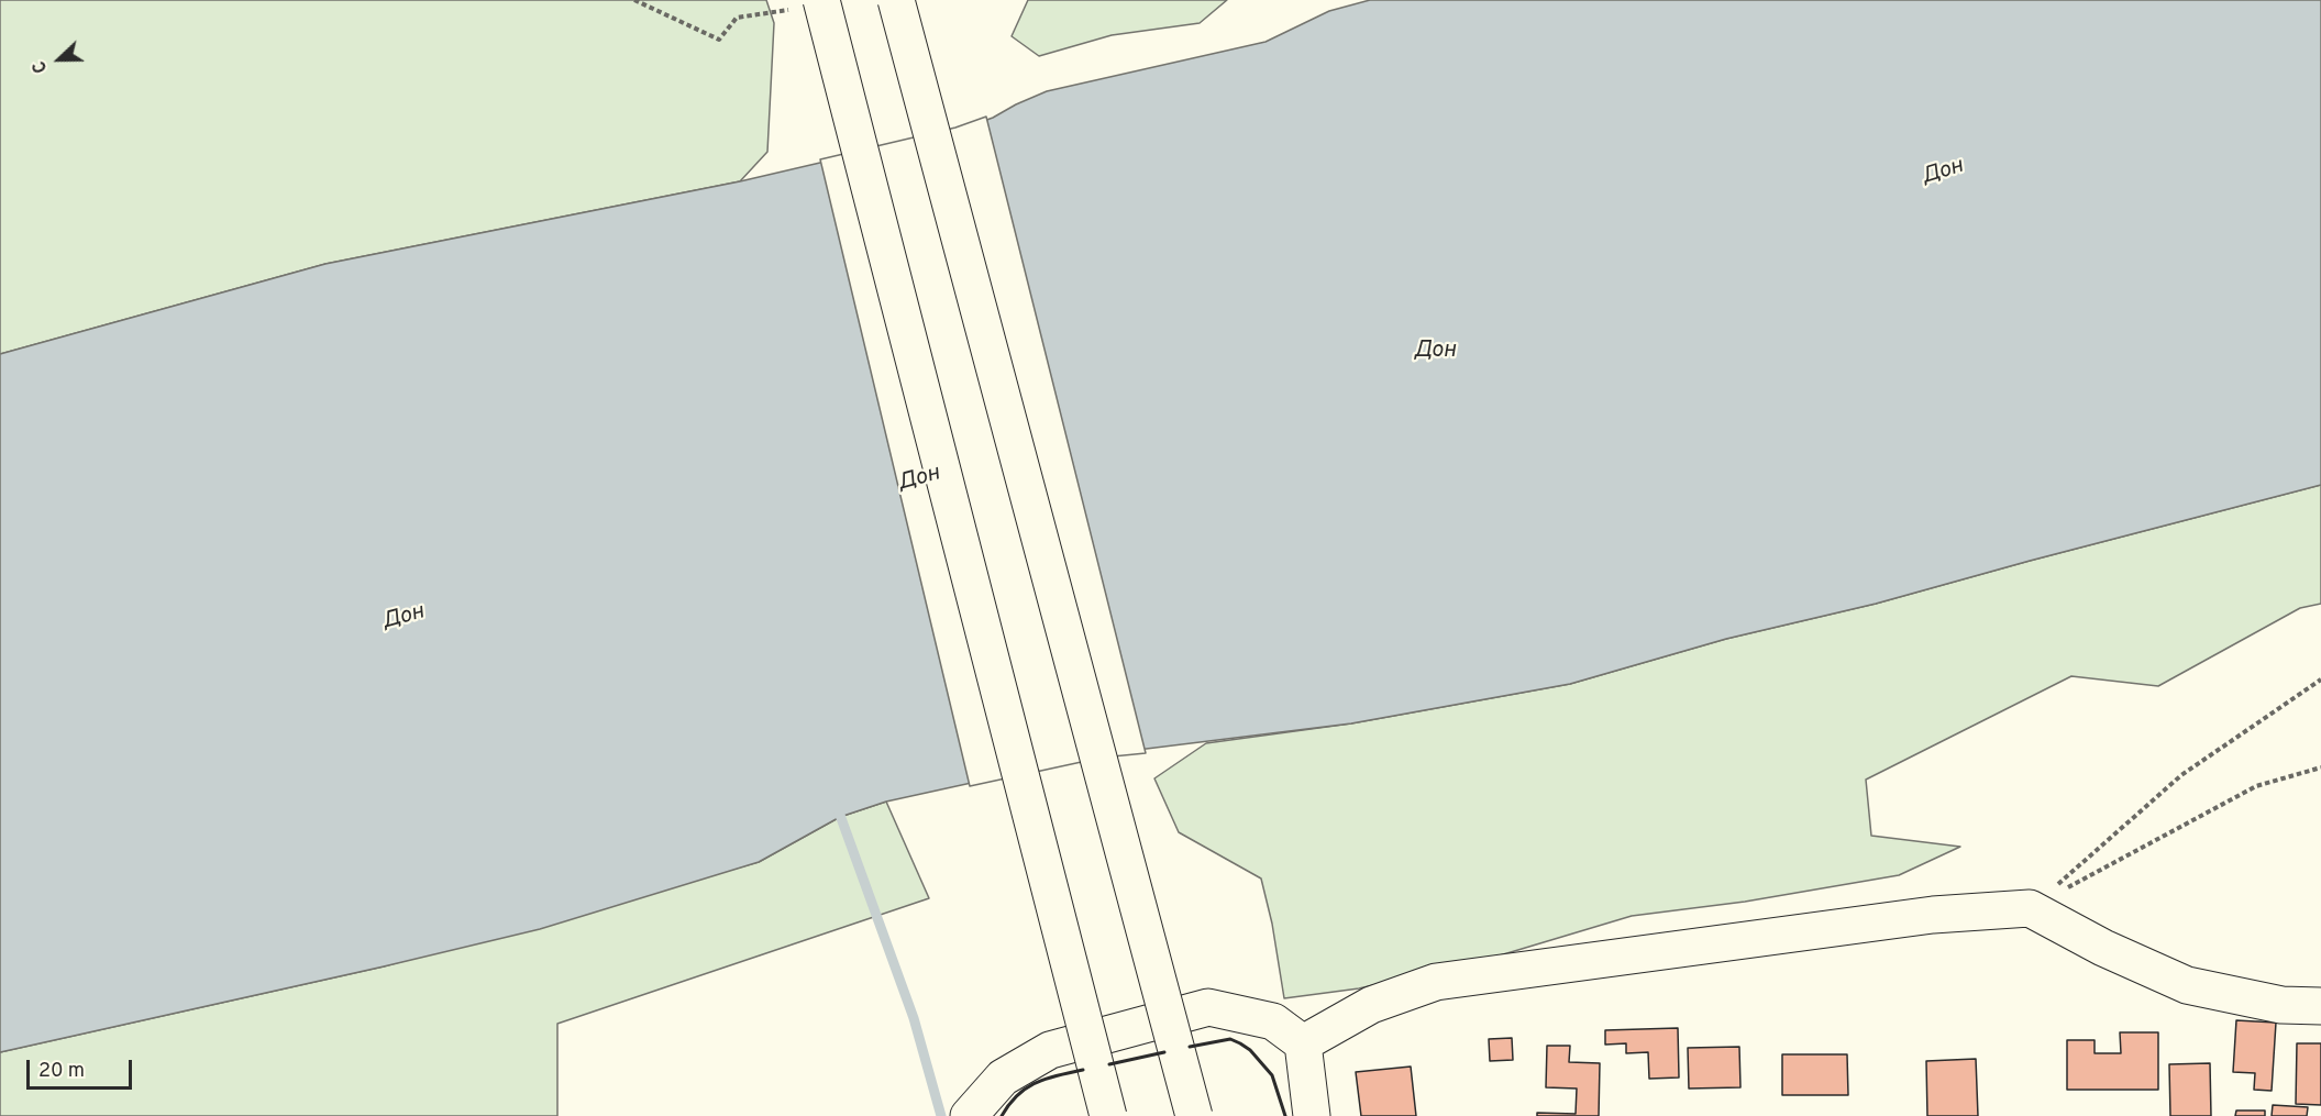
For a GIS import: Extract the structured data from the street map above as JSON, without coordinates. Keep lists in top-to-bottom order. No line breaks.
{"water":["Дон"],"scale_bar":"20 m","north":"left"}
